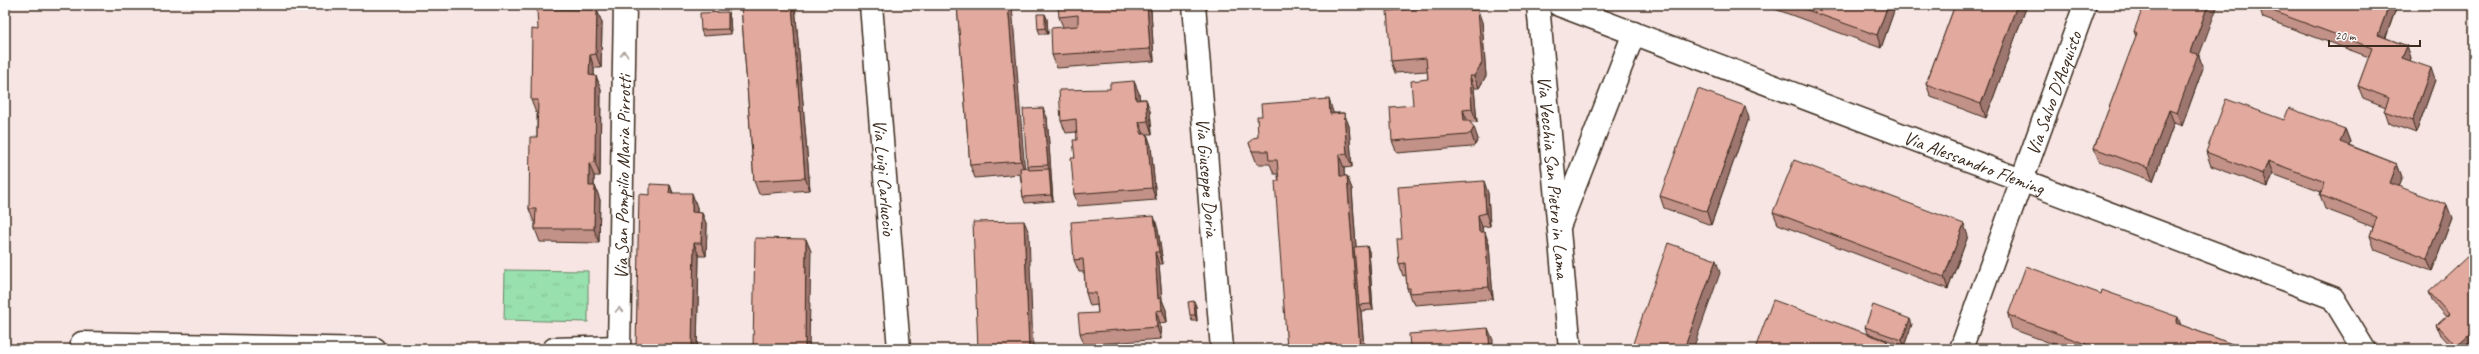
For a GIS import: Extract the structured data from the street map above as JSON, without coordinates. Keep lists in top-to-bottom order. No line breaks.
{"streets":{"street":["Via Salvo D'Acquisto","Via Alessandro Fleming","Via San Pompilio Maria Pirrotti","Via Luigi Carluccio","Via Giuseppe Doria","Via Vecchia San Pietro in Lama"]},"crossings":[["Via Salvo D'Acquisto","Via Alessandro Fleming"]],"one_way":["Via San Pompilio Maria Pirrotti"],"scale_bar":"20 m"}
